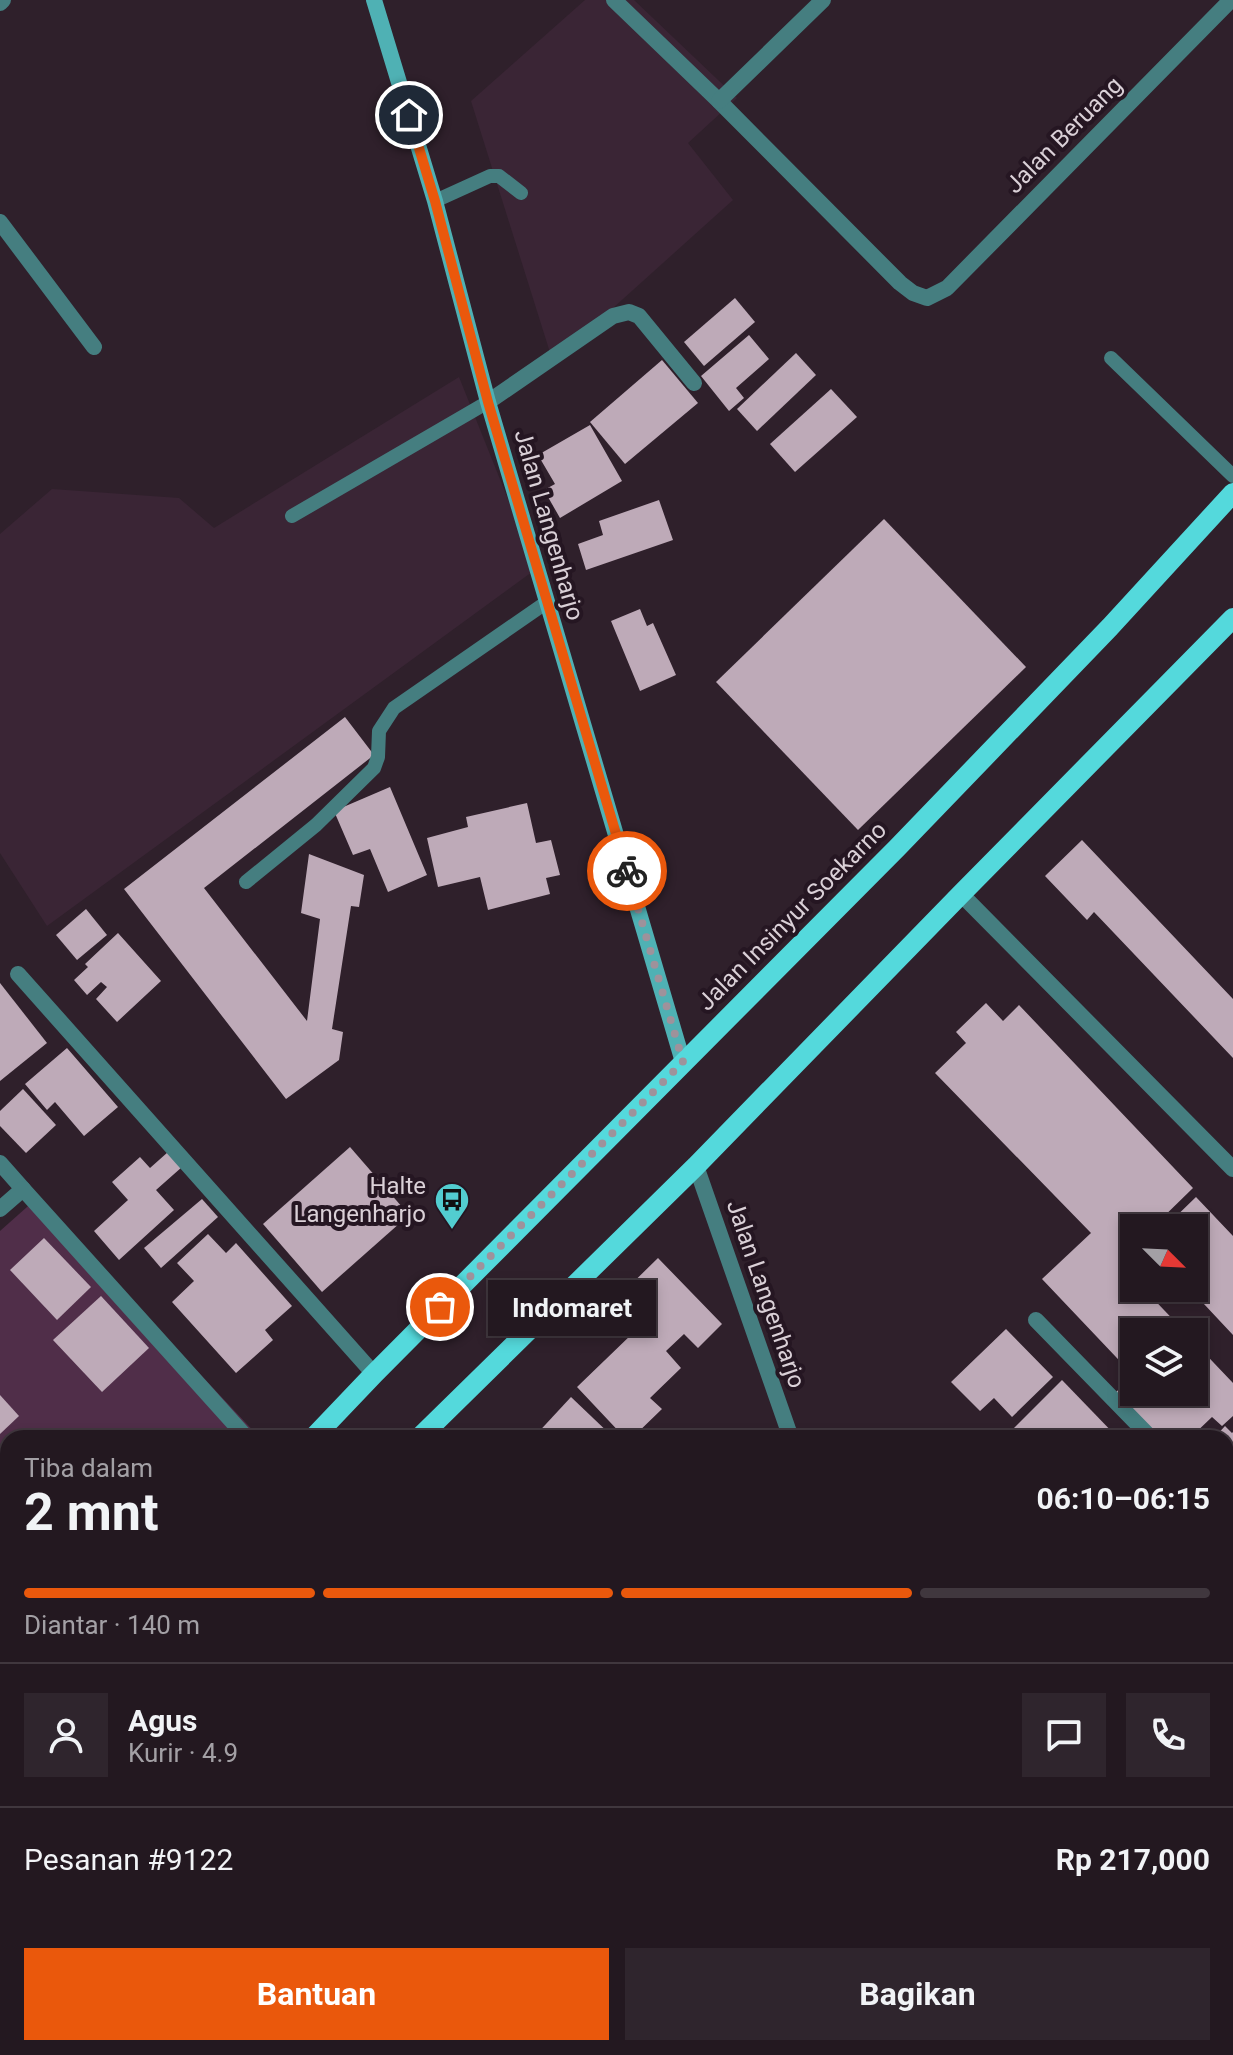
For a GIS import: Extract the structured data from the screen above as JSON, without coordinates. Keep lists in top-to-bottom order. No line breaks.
{"streets":{"main road":["Jalan Langenharjo","Jalan Insinyur Soekarno"],"street":["Jalan Beruang"]},"crossings":[["Jalan Langenharjo","Jalan Insinyur Soekarno"]],"places":{"bus stop":["Halte Langenharjo"],"other":["Indomaret"]},"north":"bottom right","page":{"bubble":"Indomaret","heading":["2 mnt","Tiba dalam","06:10–06:15"],"panel":["Agus","Kurir · 4.9","Pesanan #9122","Rp 217,000"],"bar":"Diantar · 140 m","buttons":["Bantuan","Bagikan"]}}
